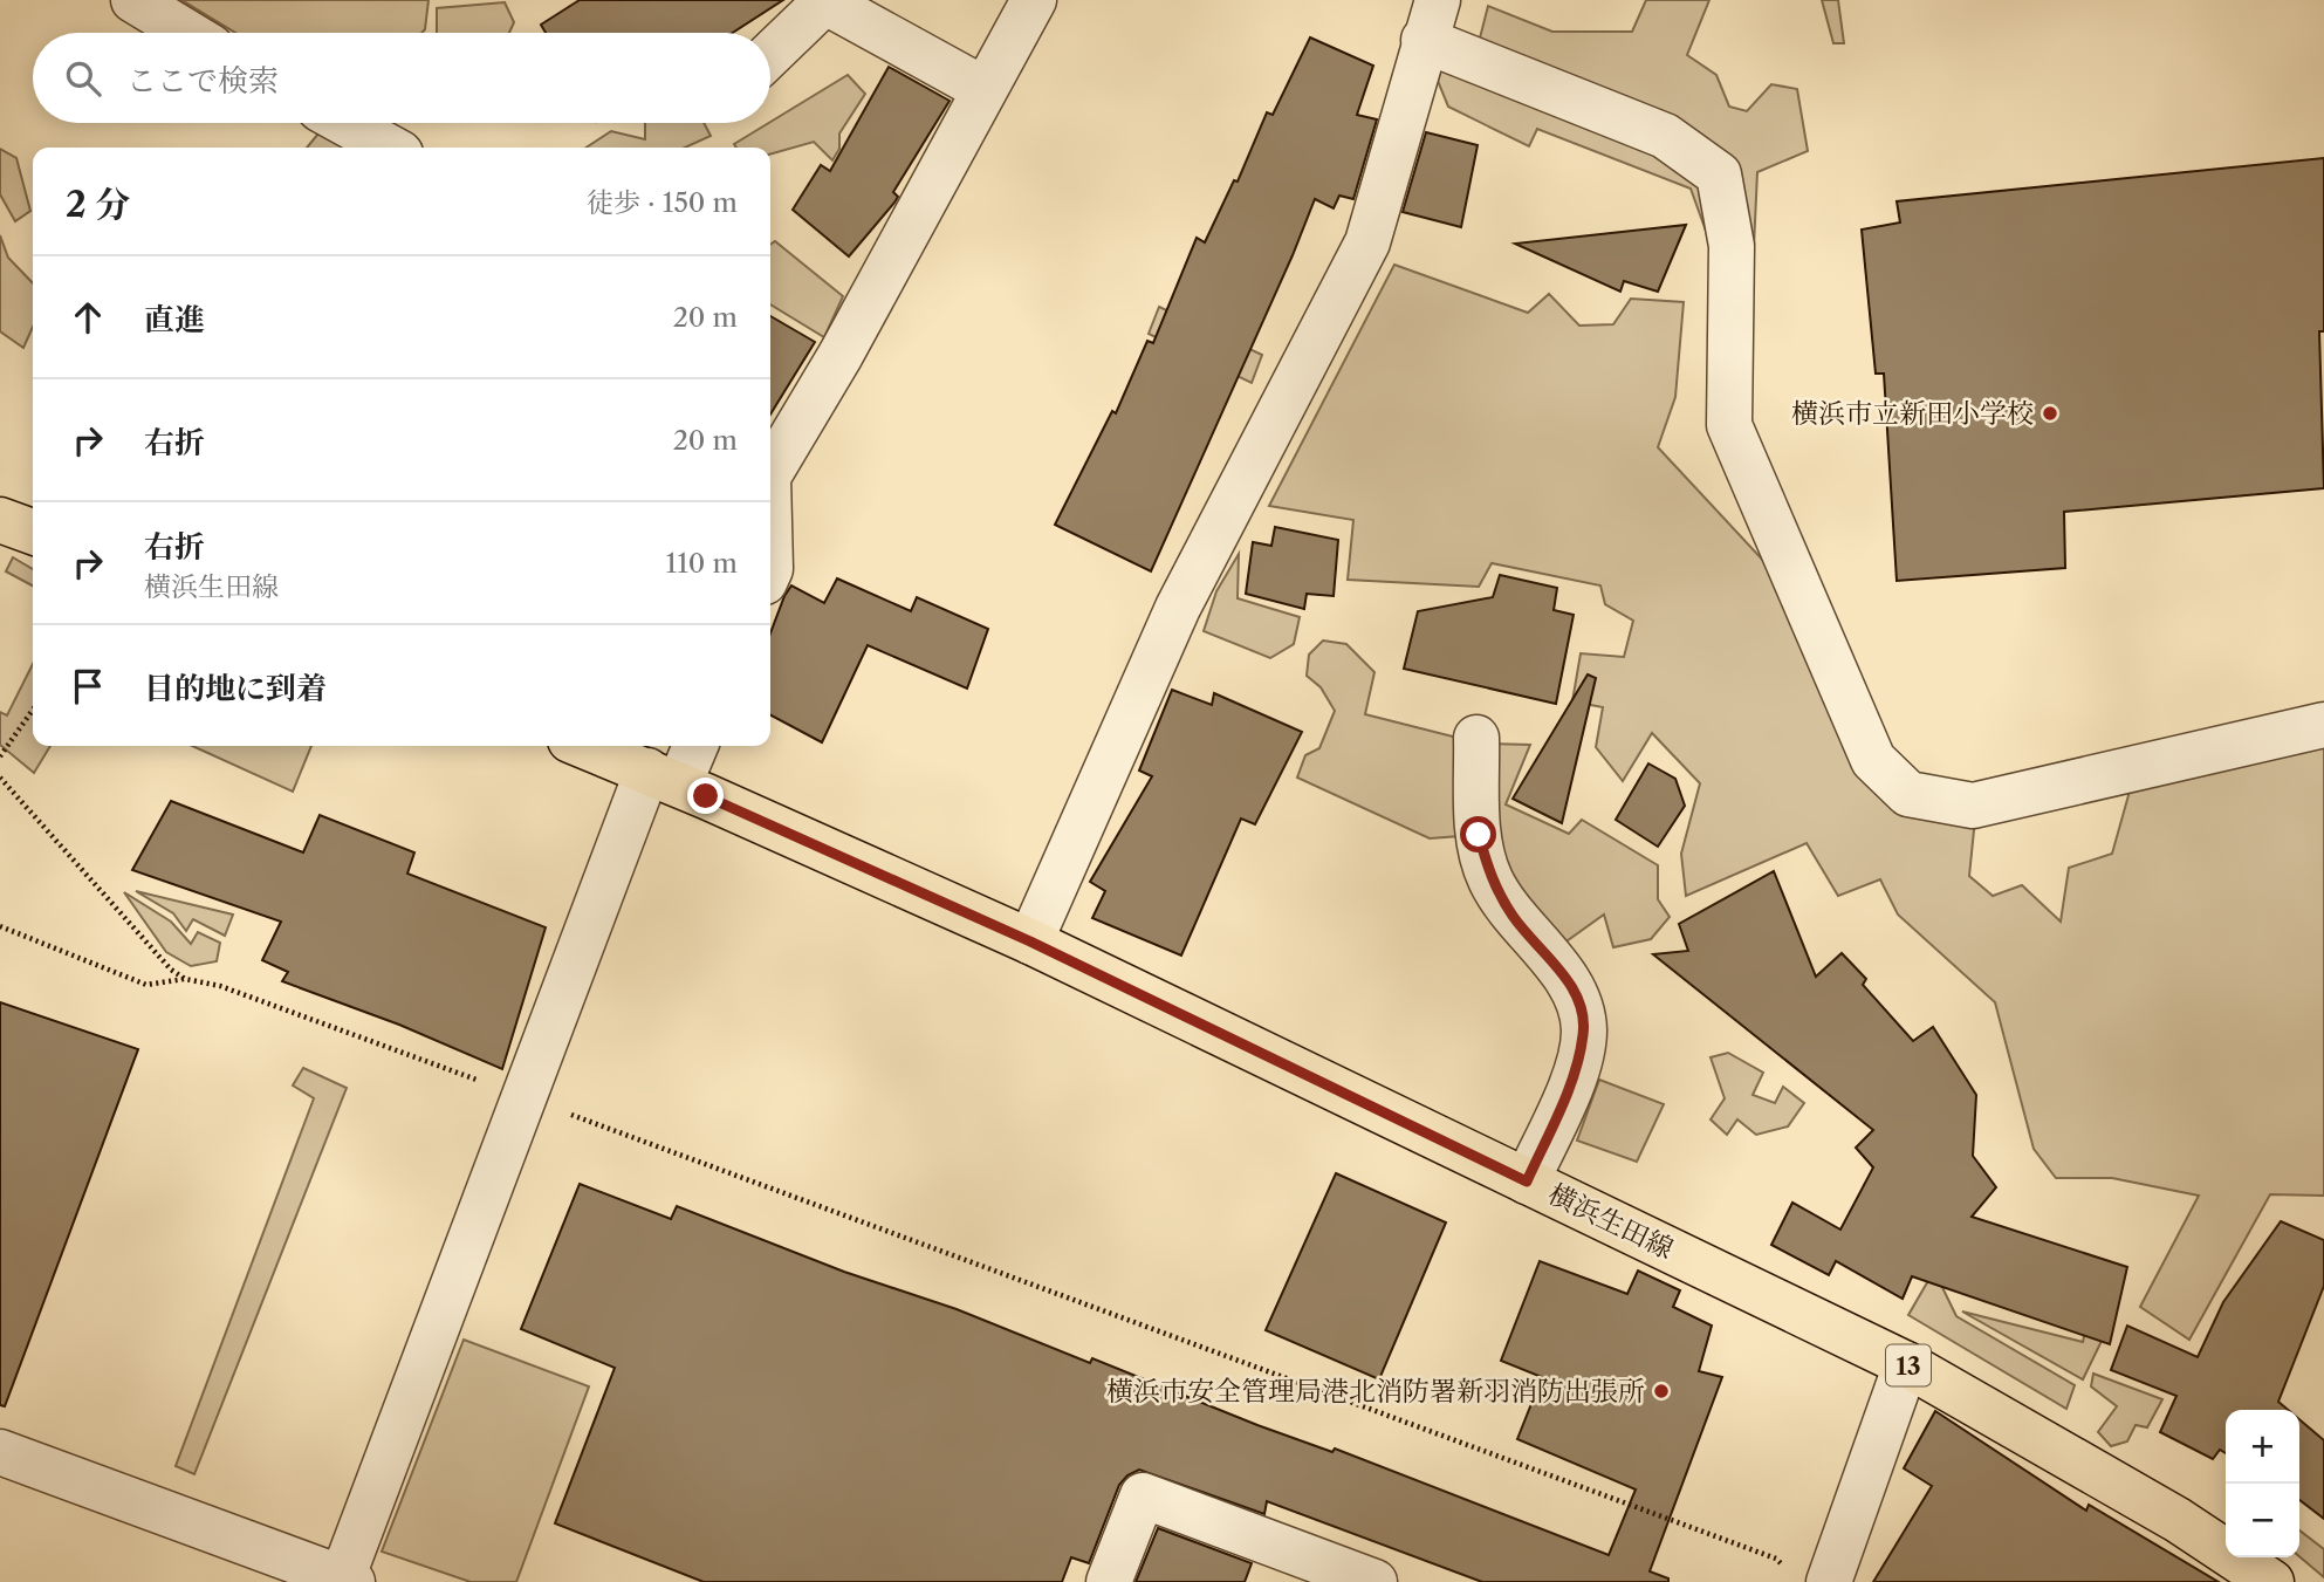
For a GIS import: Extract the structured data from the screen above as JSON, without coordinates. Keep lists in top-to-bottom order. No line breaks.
{"streets":{"main road":["横浜生田線","13"]},"places":["横浜市立新田小学校","横浜市安全管理局港北消防署新羽消防出張所"],"page":{"search":"ここで検索","heading":["2 分","徒歩 · 150 m"],"list":[["直進","20 m"],["右折","20 m"],["右折","横浜生田線","110 m"],"目的地に到着"],"map_buttons":["+","−"]}}
